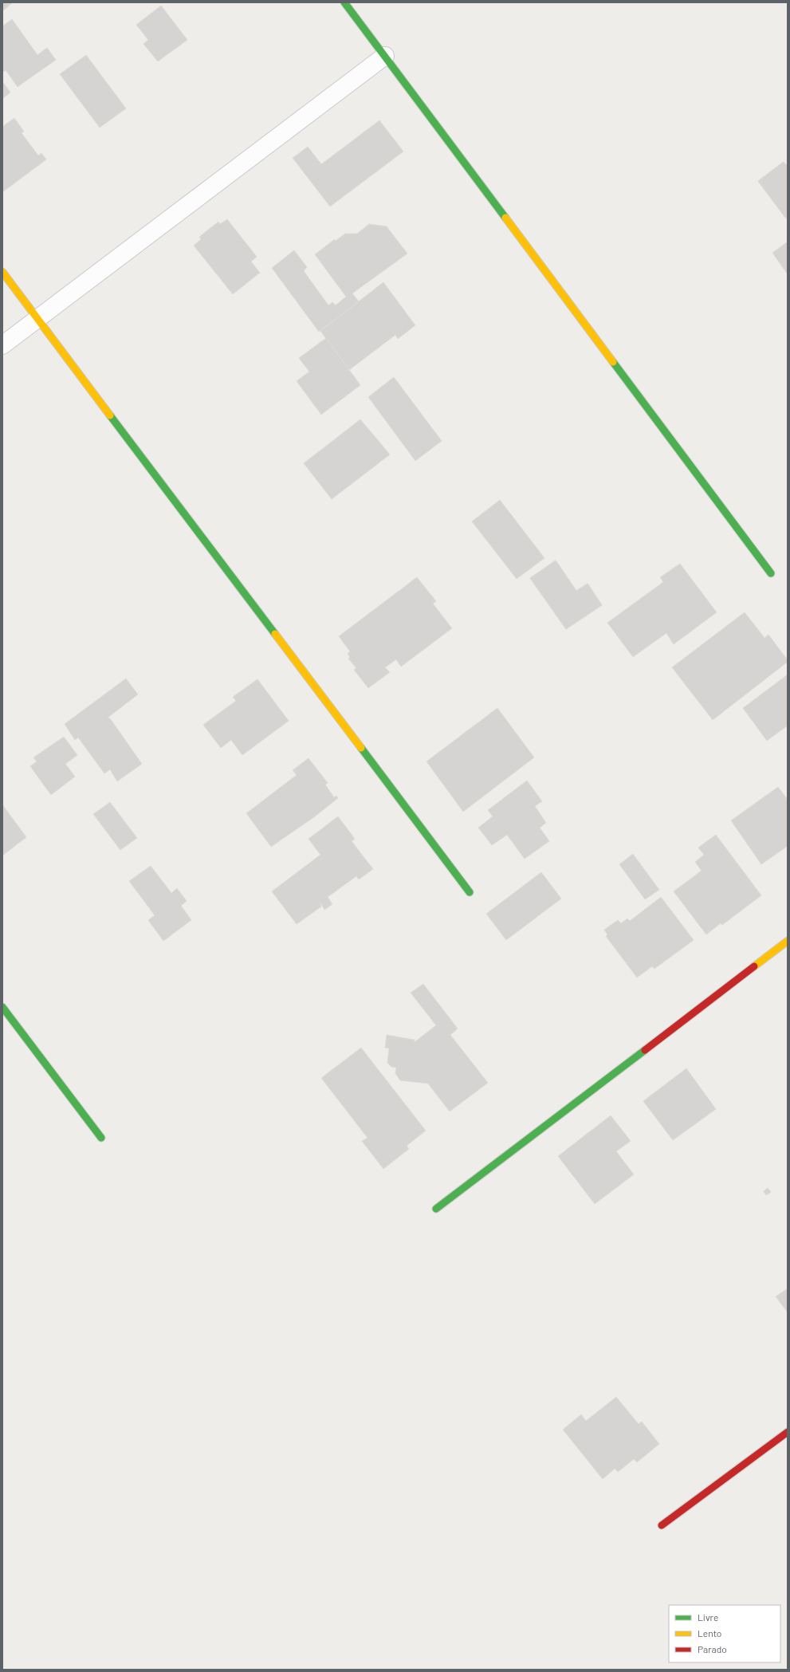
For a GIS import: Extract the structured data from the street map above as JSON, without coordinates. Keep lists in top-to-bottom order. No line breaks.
{"legend":["Livre","Lento","Parado"]}
